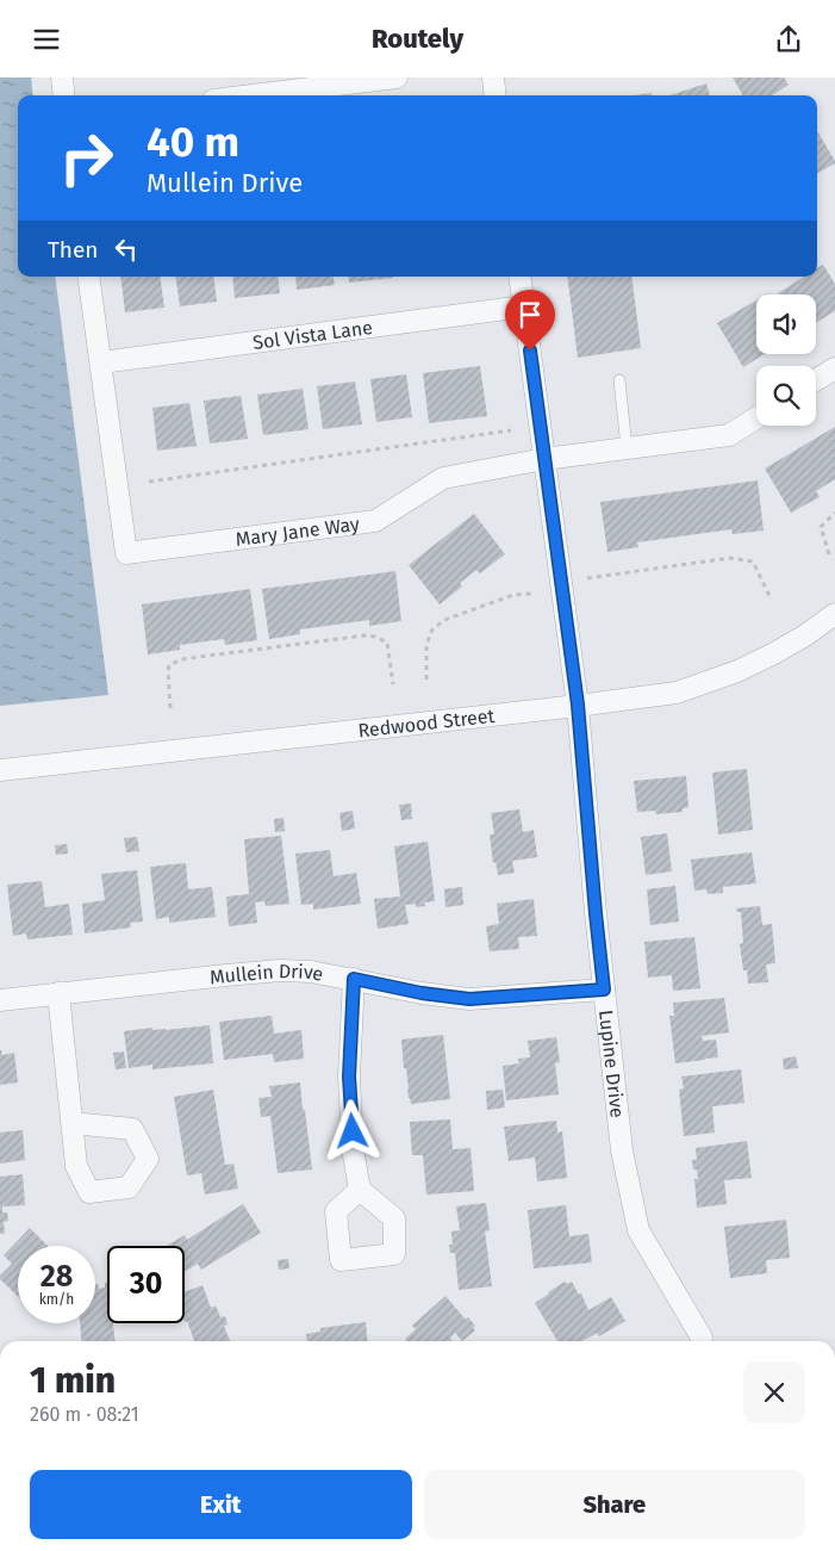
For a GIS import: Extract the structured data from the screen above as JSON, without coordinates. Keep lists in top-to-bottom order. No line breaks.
{"streets":{"street":["Sol Vista Lane","Mary Jane Way","Redwood Street","Mullein Drive","Lupine Drive"]},"crossings":[["Sol Vista Lane","Mary Jane Way"],["Sol Vista Lane","Lupine Drive"],["Mary Jane Way","Lupine Drive"],["Redwood Street","Lupine Drive"],["Mullein Drive","Lupine Drive"]],"page":{"header":"Routely","turn":["40 m","Mullein Drive"],"then":"Then","speed":"28 km/h","limit":"30","heading":["1 min","260 m · 08:21"],"buttons":["Exit","Share"]}}
